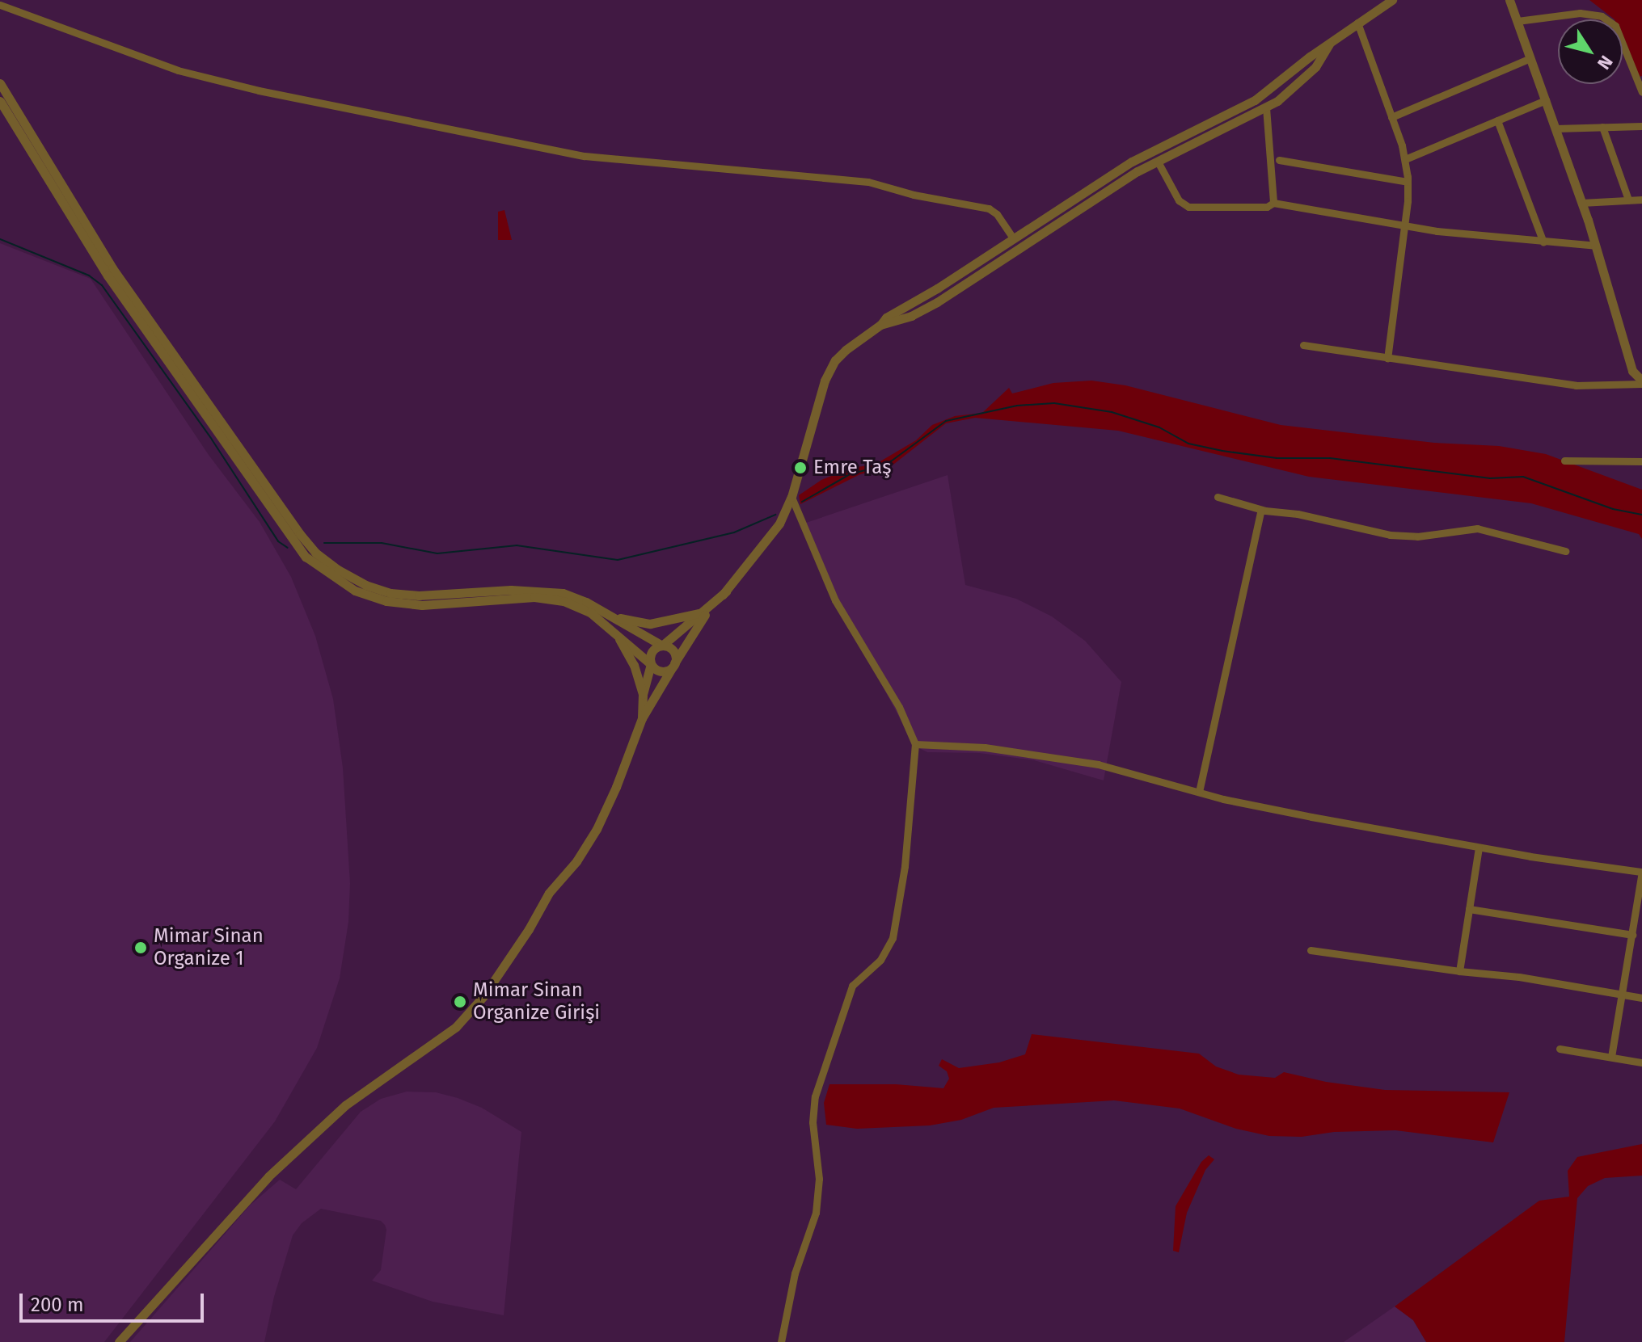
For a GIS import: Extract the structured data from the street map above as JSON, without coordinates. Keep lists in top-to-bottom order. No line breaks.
{"places":["Emre Taş","Mimar Sinan Organize 1","Mimar Sinan Organize Girişi"],"scale_bar":"200 m","north":"bottom right"}
